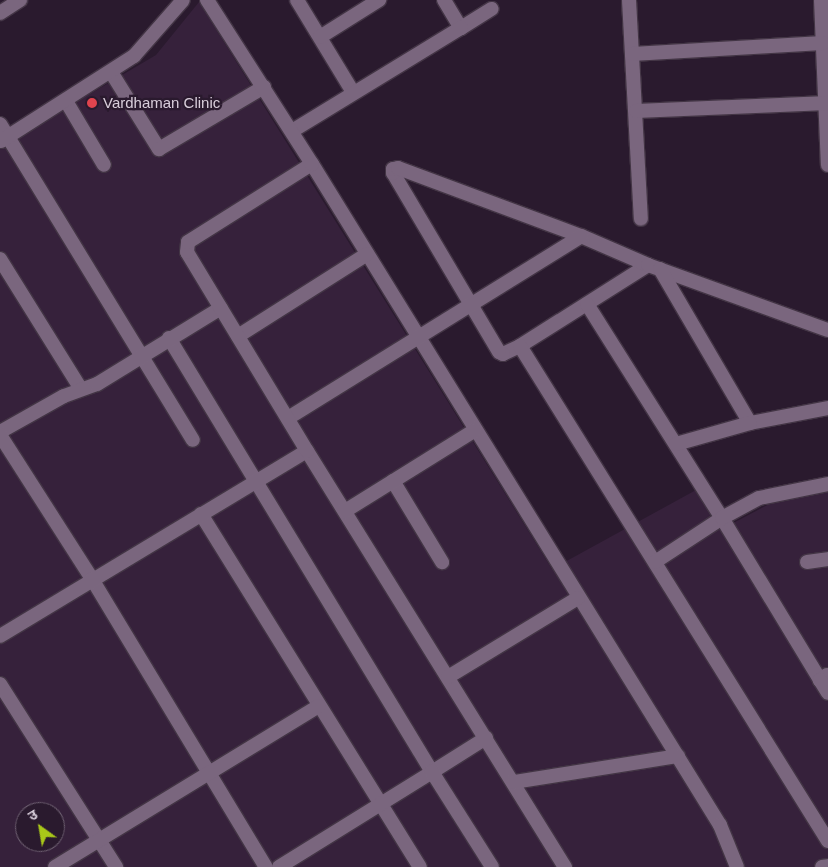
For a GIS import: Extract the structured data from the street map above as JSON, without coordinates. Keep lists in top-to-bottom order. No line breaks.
{"places":["Vardhaman Clinic"],"north":"top left"}
